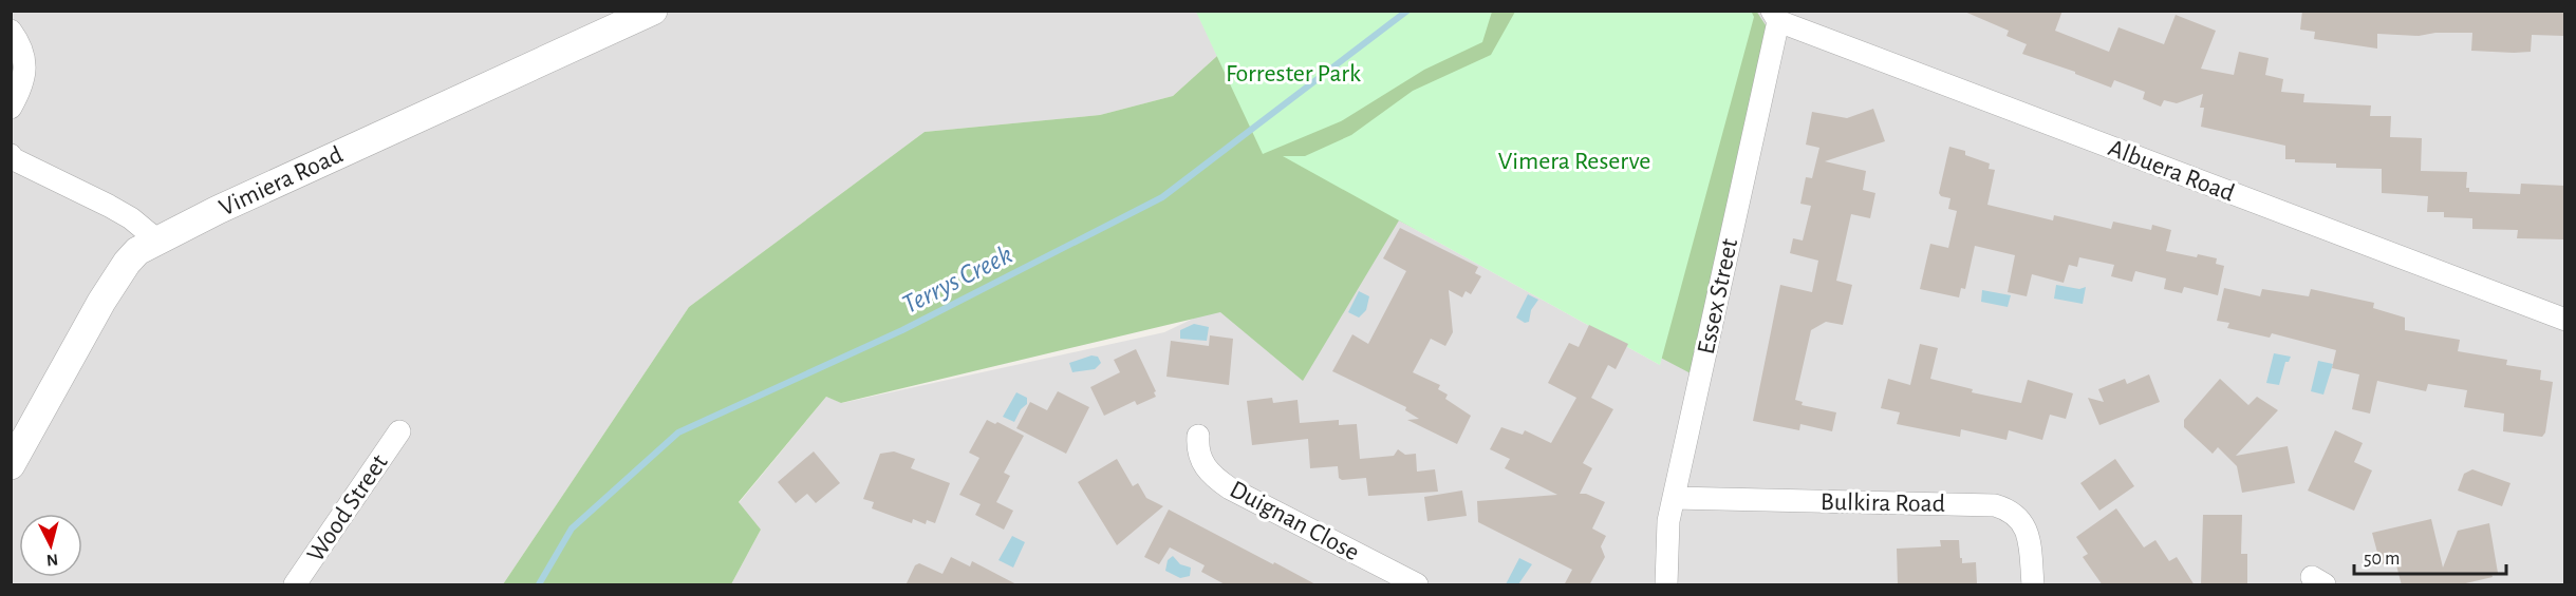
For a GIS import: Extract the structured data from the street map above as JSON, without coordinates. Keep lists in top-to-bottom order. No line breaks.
{"streets":{"street":["Albuera Road","Vimiera Road","Essex Street","Bulkira Road","Wood Street","Duignan Close"]},"crossings":[["Albuera Road","Essex Street"],["Essex Street","Bulkira Road"]],"water":["Terrys Creek"],"parks":["Forrester Park","Vimera Reserve"],"scale_bar":"50 m","north":"bottom"}
